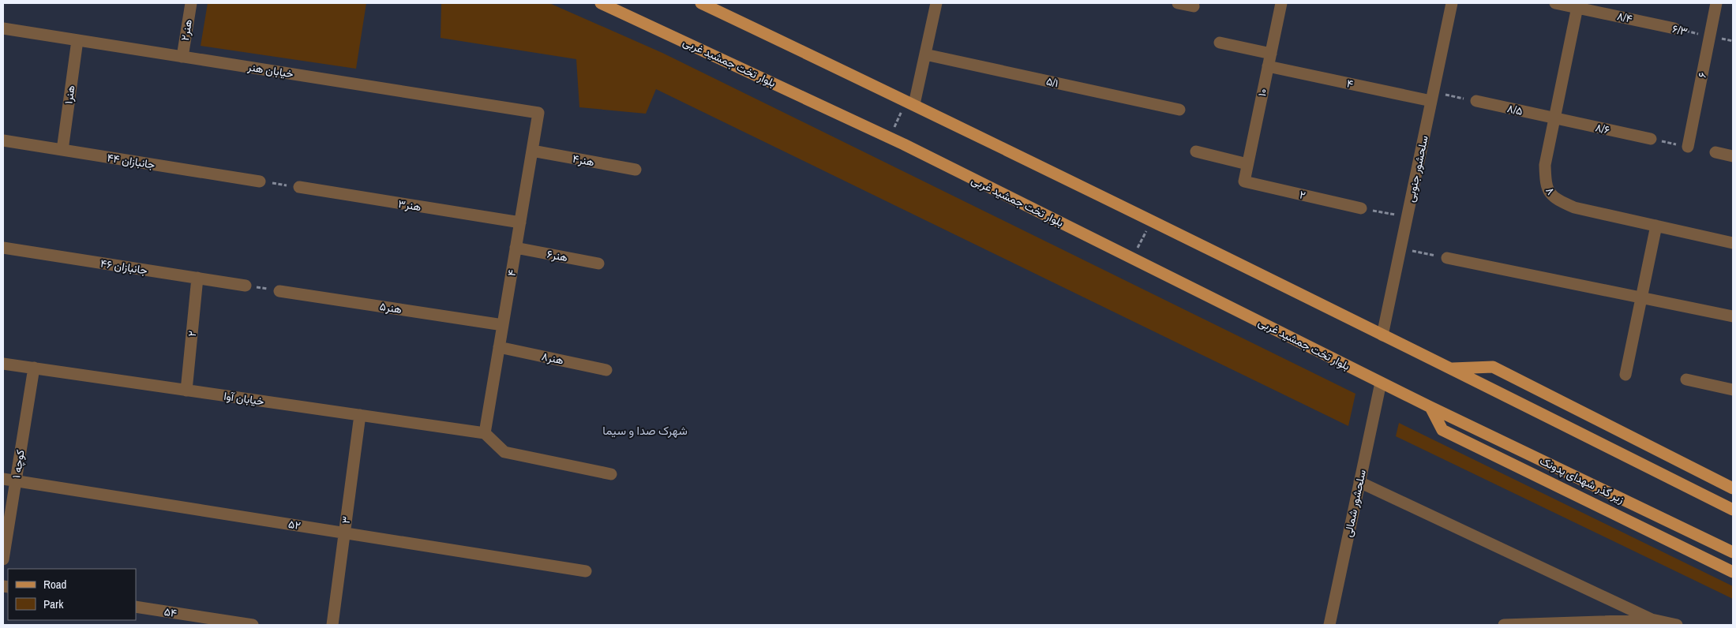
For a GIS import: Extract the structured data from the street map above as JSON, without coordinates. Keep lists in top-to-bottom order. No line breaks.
{"streets":{"main road":["بلوار تخت جمشید غربی","زیر گذر شهدای پدونک"],"street":["۸/۴","هنر۲","۶/۳","خیابان هنر","۶","۵/۱","۴","۱۰","هنر۱","۸/۵","۸/۶","هنر۴","۴۴ جانبازان","سلحشور جنوبی","۸","۲","هنر۳","هنر۶","۴۶ جانبازان","هنر۵","هنر۸","خیابان آوا","کوچه ۱","سلحشور شمالی","۳","۵۲","۵۴"]},"crossings":[["۸/۴","۶/۳"],["۸/۴","۸"],["هنر۲","خیابان هنر"],["۶/۳","۶"],["بلوار تخت جمشید غربی","زیر گذر شهدای پدونک"],["بلوار تخت جمشید غربی","سلحشور شمالی"],["خیابان هنر","۴"],["خیابان هنر","هنر۱"],["۴","۱۰"],["۴","هنر۴"],["۴","سلحشور جنوبی"],["۴","هنر۳"],["۴","هنر۶"],["۴","هنر۵"],["۴","هنر۸"],["۴","خیابان آوا"],["۱۰","۲"],["هنر۱","۴۴ جانبازان"],["۸/۵","۸/۶"],["۸/۵","۸"],["۸/۶","۸"],["۲","۴۶ جانبازان"],["۲","خیابان آوا"],["خیابان آوا","کوچه ۱"],["خیابان آوا","۳"],["کوچه ۱","۵۲"],["۳","۵۲"]],"districts":["شهرک صدا و سیما"],"legend":["Road","Park"]}
